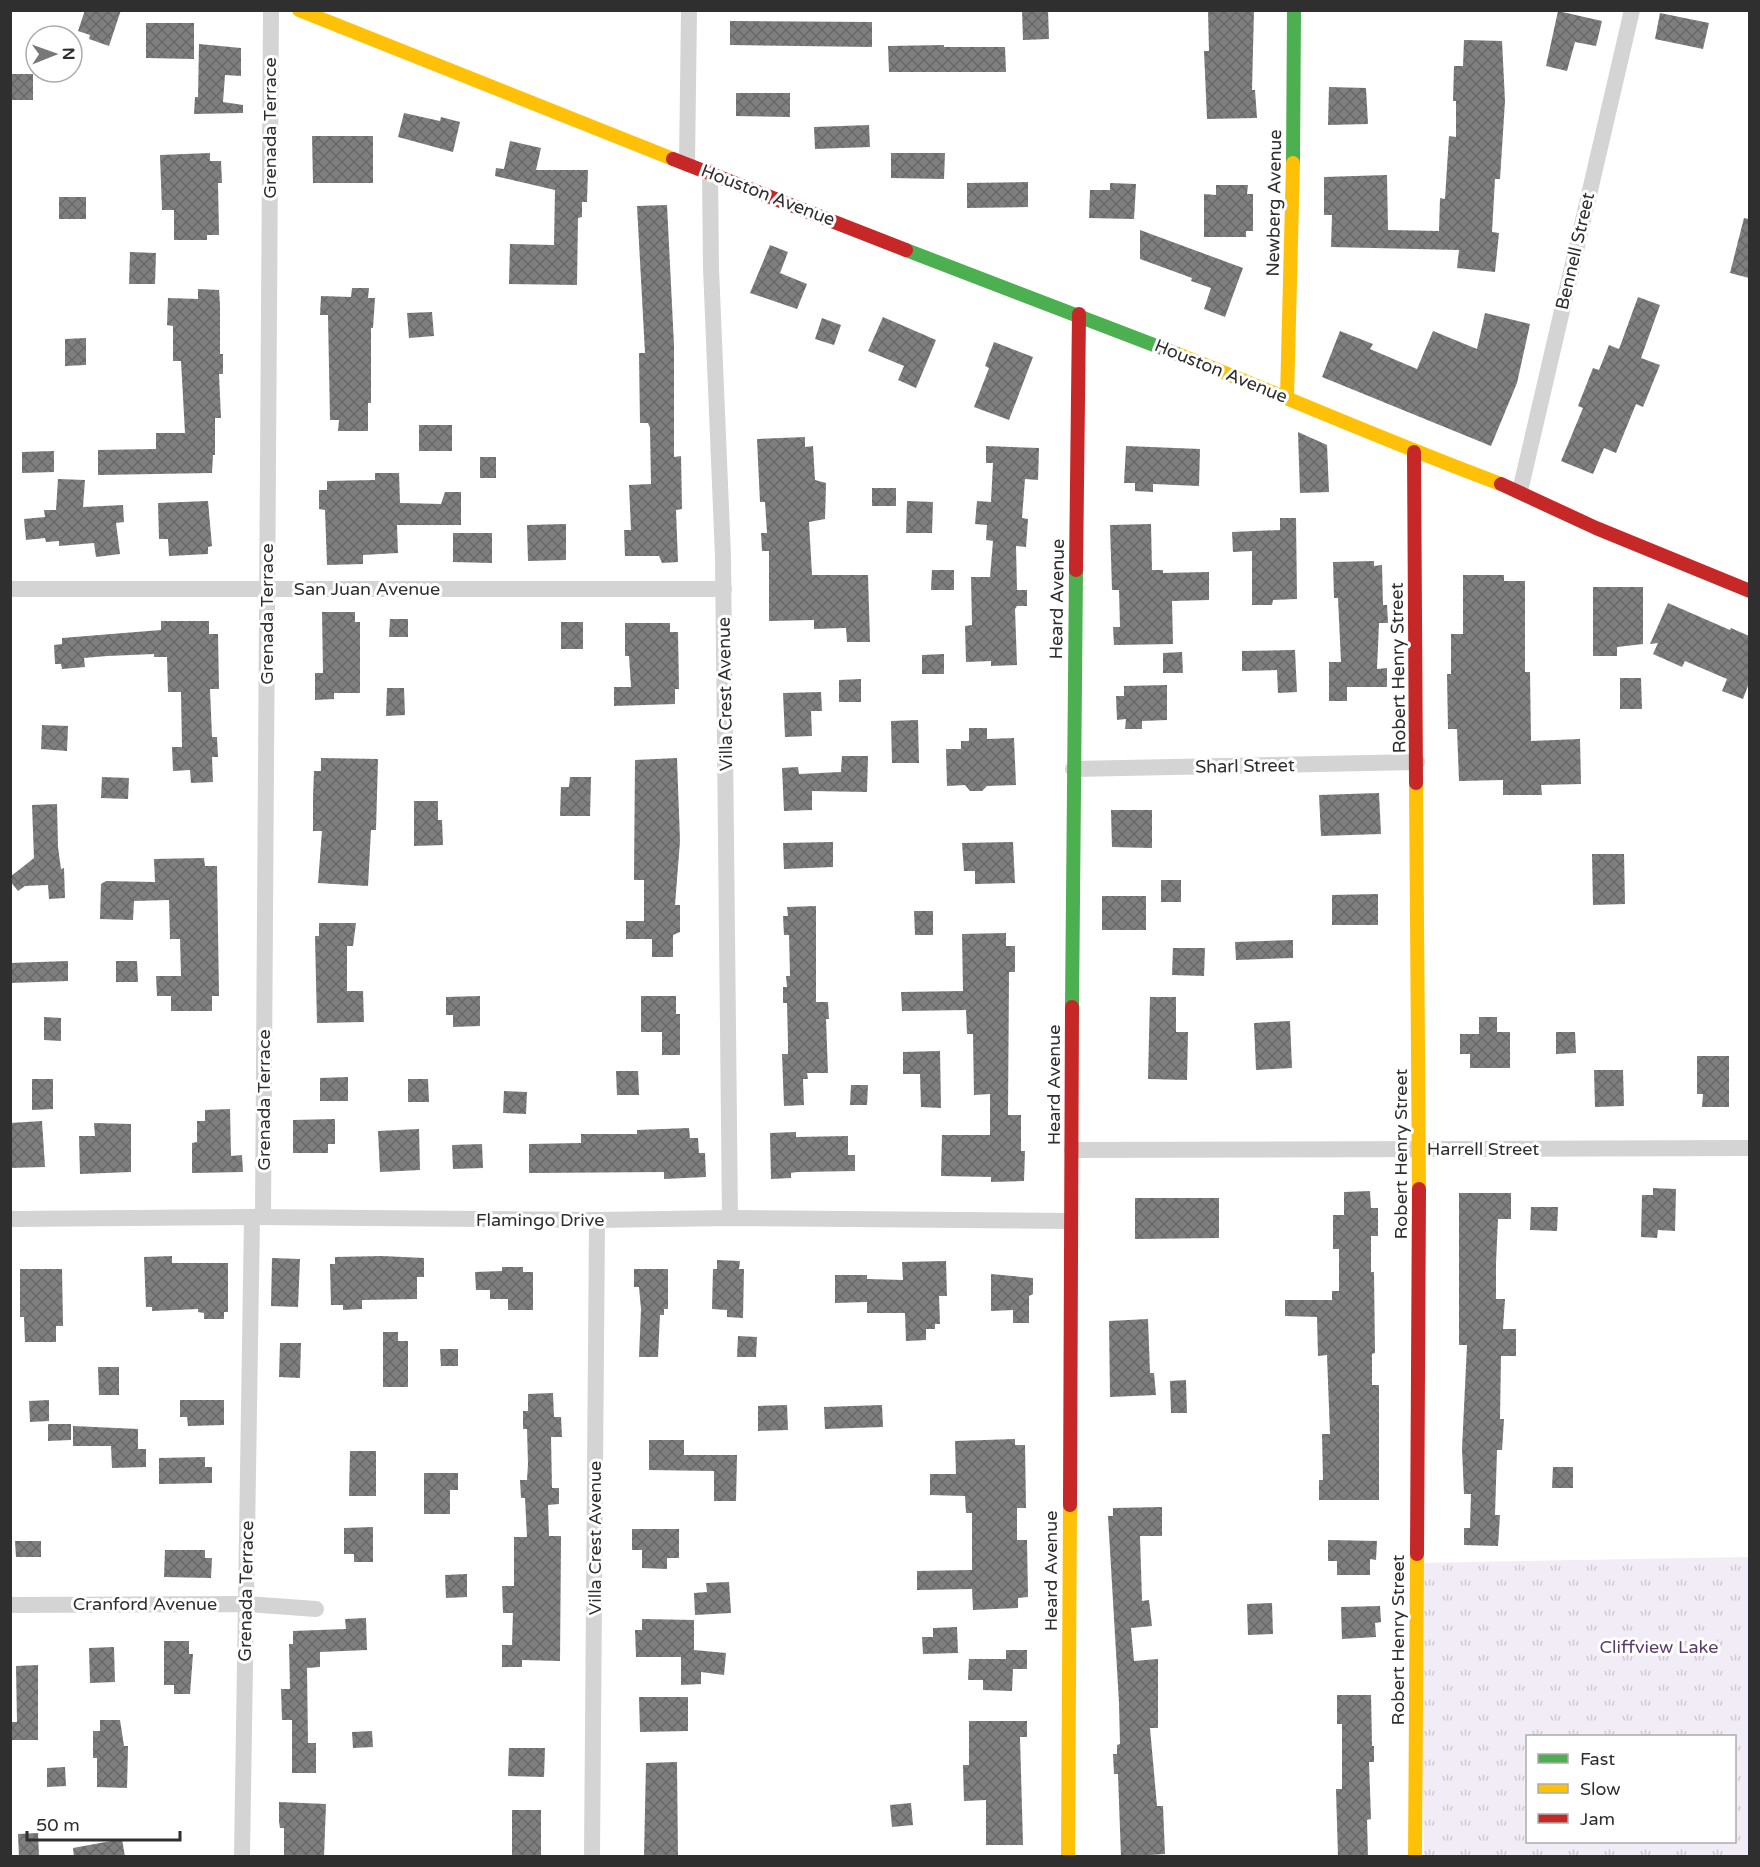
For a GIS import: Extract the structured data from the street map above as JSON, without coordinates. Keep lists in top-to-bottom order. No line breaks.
{"streets":{"street":["Grenada Terrace","Houston Avenue","Newberg Avenue","Bennell Street","San Juan Avenue","Heard Avenue","Robert Henry Street","Villa Crest Avenue","Sharl Street","Harrell Street","Flamingo Drive","Cranford Avenue"]},"crossings":[["Grenada Terrace","San Juan Avenue"],["Grenada Terrace","Flamingo Drive"],["Grenada Terrace","Cranford Avenue"],["Houston Avenue","Newberg Avenue"],["Houston Avenue","Bennell Street"],["Houston Avenue","Heard Avenue"],["Houston Avenue","Robert Henry Street"],["Houston Avenue","Villa Crest Avenue"],["San Juan Avenue","Villa Crest Avenue"],["Heard Avenue","Sharl Street"],["Heard Avenue","Harrell Street"],["Heard Avenue","Flamingo Drive"],["Robert Henry Street","Sharl Street"],["Robert Henry Street","Harrell Street"],["Villa Crest Avenue","Flamingo Drive"]],"parks":["Cliffview Lake"],"legend":["Fast","Slow","Jam"],"scale_bar":"50 m","north":"right"}
